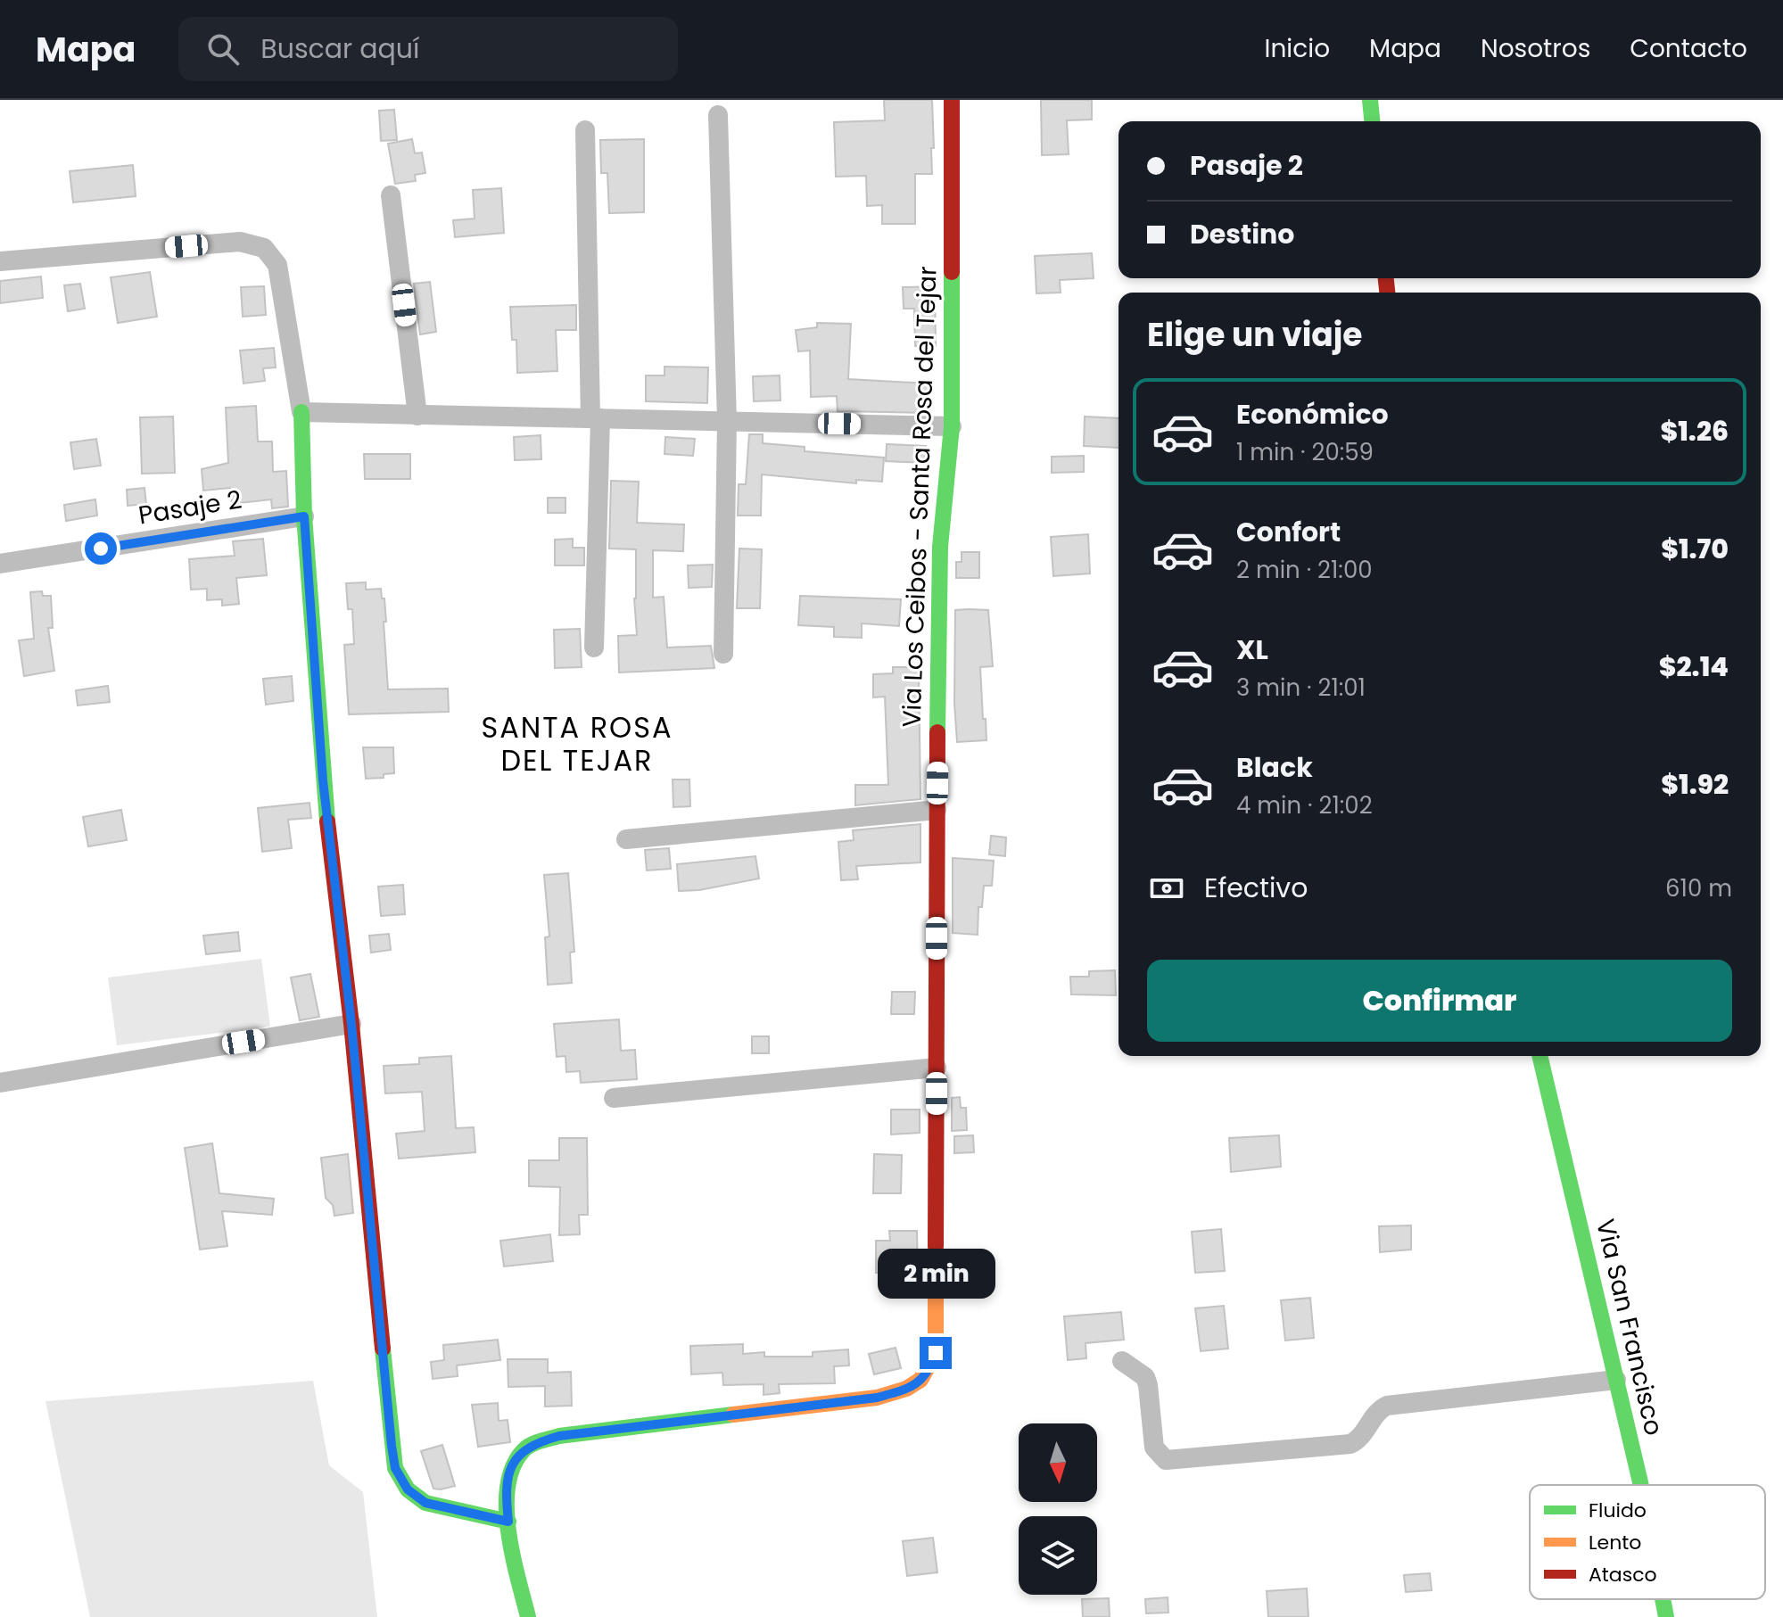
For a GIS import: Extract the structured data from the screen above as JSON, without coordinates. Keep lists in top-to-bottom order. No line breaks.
{"streets":{"main road":["Via Los Ceibos - Santa Rosa del Tejar","Via San Francisco"],"street":["Pasaje 2"]},"districts":["SANTA ROSA DEL TEJAR"],"legend":["Fluido","Lento","Atasco"],"north":"bottom","page":{"header":"Mapa","search":"Buscar aquí","nav":["Inicio","Mapa","Nosotros","Contacto"],"banner":["Pasaje 2","Destino"],"heading":"Elige un viaje","list":[{"name":"Económico","note":"1 min · 20:59","value":"$1.26"},{"name":"Confort","note":"2 min · 21:00","value":"$1.70"},{"name":"XL","note":"3 min · 21:01","value":"$2.14"},{"name":"Black","note":"4 min · 21:02","value":"$1.92"}],"pay":["Efectivo","610 m"],"buttons":"Confirmar","bubble":"2 min"}}
